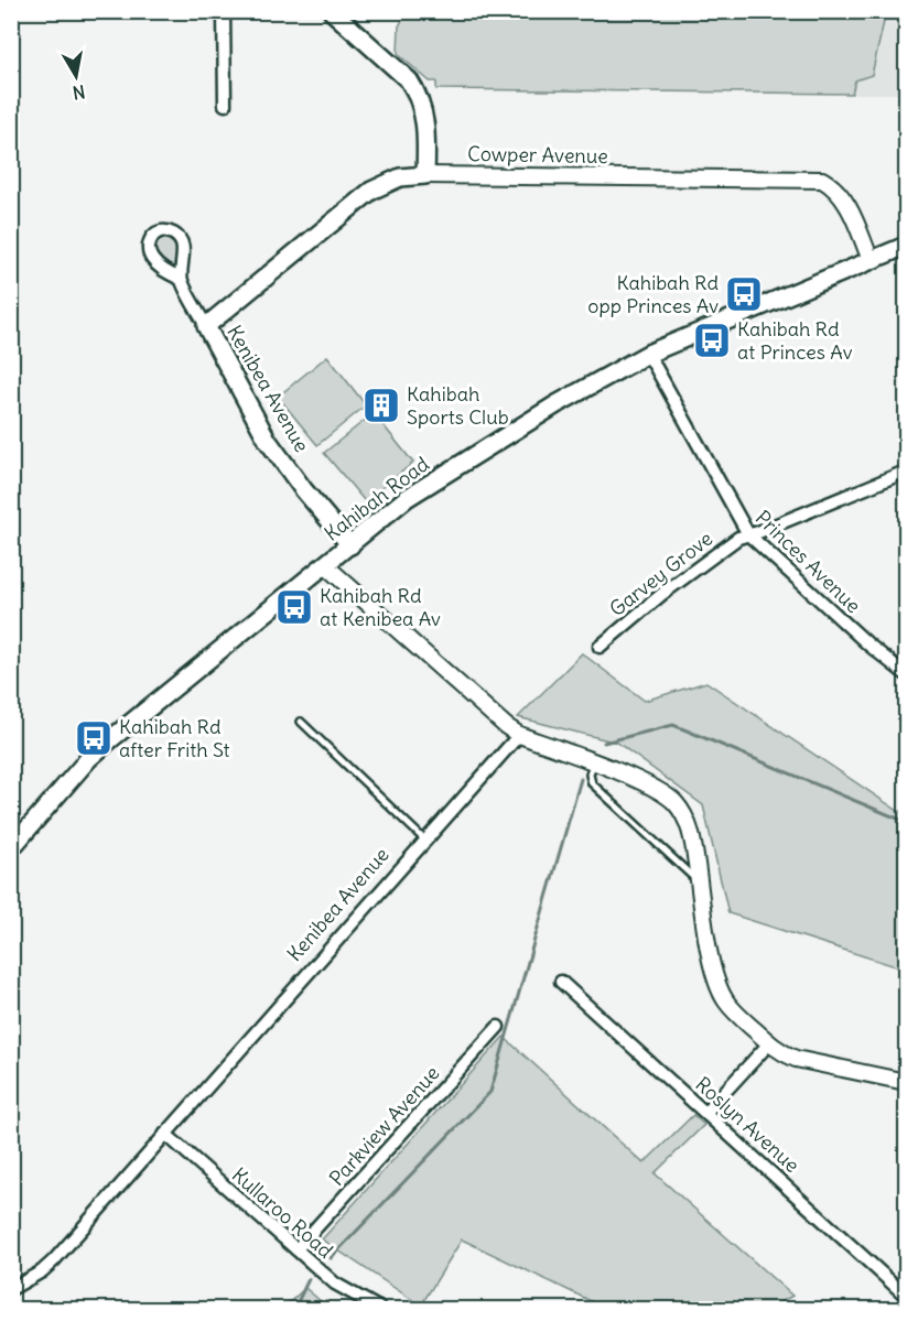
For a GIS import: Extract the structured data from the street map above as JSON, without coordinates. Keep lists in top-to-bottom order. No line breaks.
{"streets":{"main road":["Cowper Avenue","Kenibea Avenue","Kahibah Road"],"street":["Princes Avenue","Garvey Grove","Roslyn Avenue","Parkview Avenue","Kullaroo Road"]},"crossings":[["Cowper Avenue","Kenibea Avenue"],["Cowper Avenue","Kahibah Road"],["Kenibea Avenue","Kahibah Road"],["Kenibea Avenue","Kullaroo Road"],["Kahibah Road","Princes Avenue"],["Princes Avenue","Garvey Grove"],["Parkview Avenue","Kullaroo Road"]],"places":{"bus stop":["Kahibah Rd opp Princes Av","Kahibah Rd at Princes Av","Kahibah Rd at Kenibea Av","Kahibah Rd after Frith St"],"building":["Kahibah Sports Club"]},"north":"bottom"}
